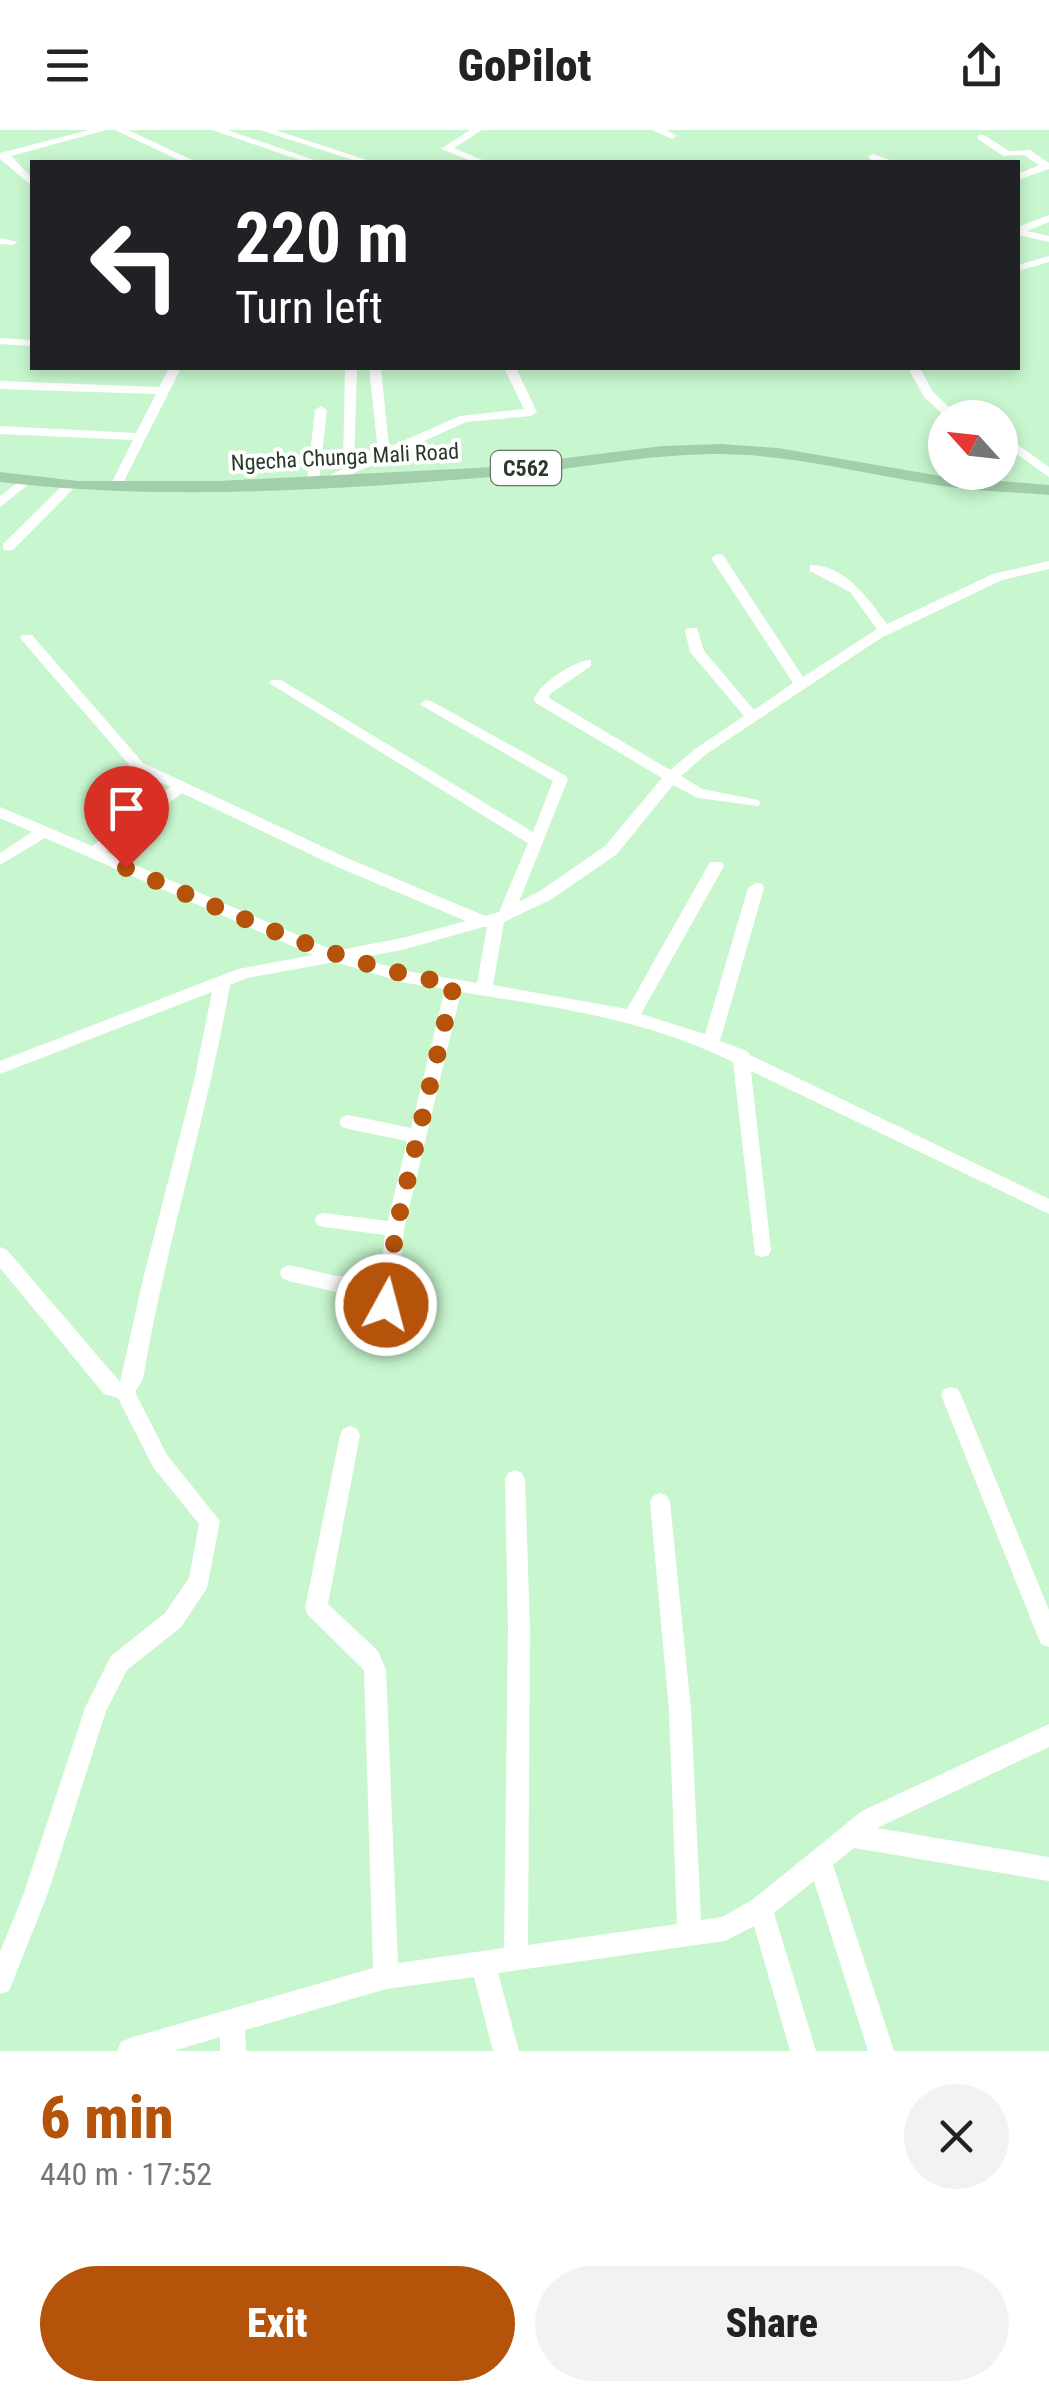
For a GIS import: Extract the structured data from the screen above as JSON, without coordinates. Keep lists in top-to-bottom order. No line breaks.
{"streets":{"main road":["Ngecha Chunga Mali Road","C562"]},"north":"top left","page":{"header":"GoPilot","turn":["220 m","Turn left"],"heading":["6 min","440 m · 17:52"],"buttons":["Exit","Share"]}}
